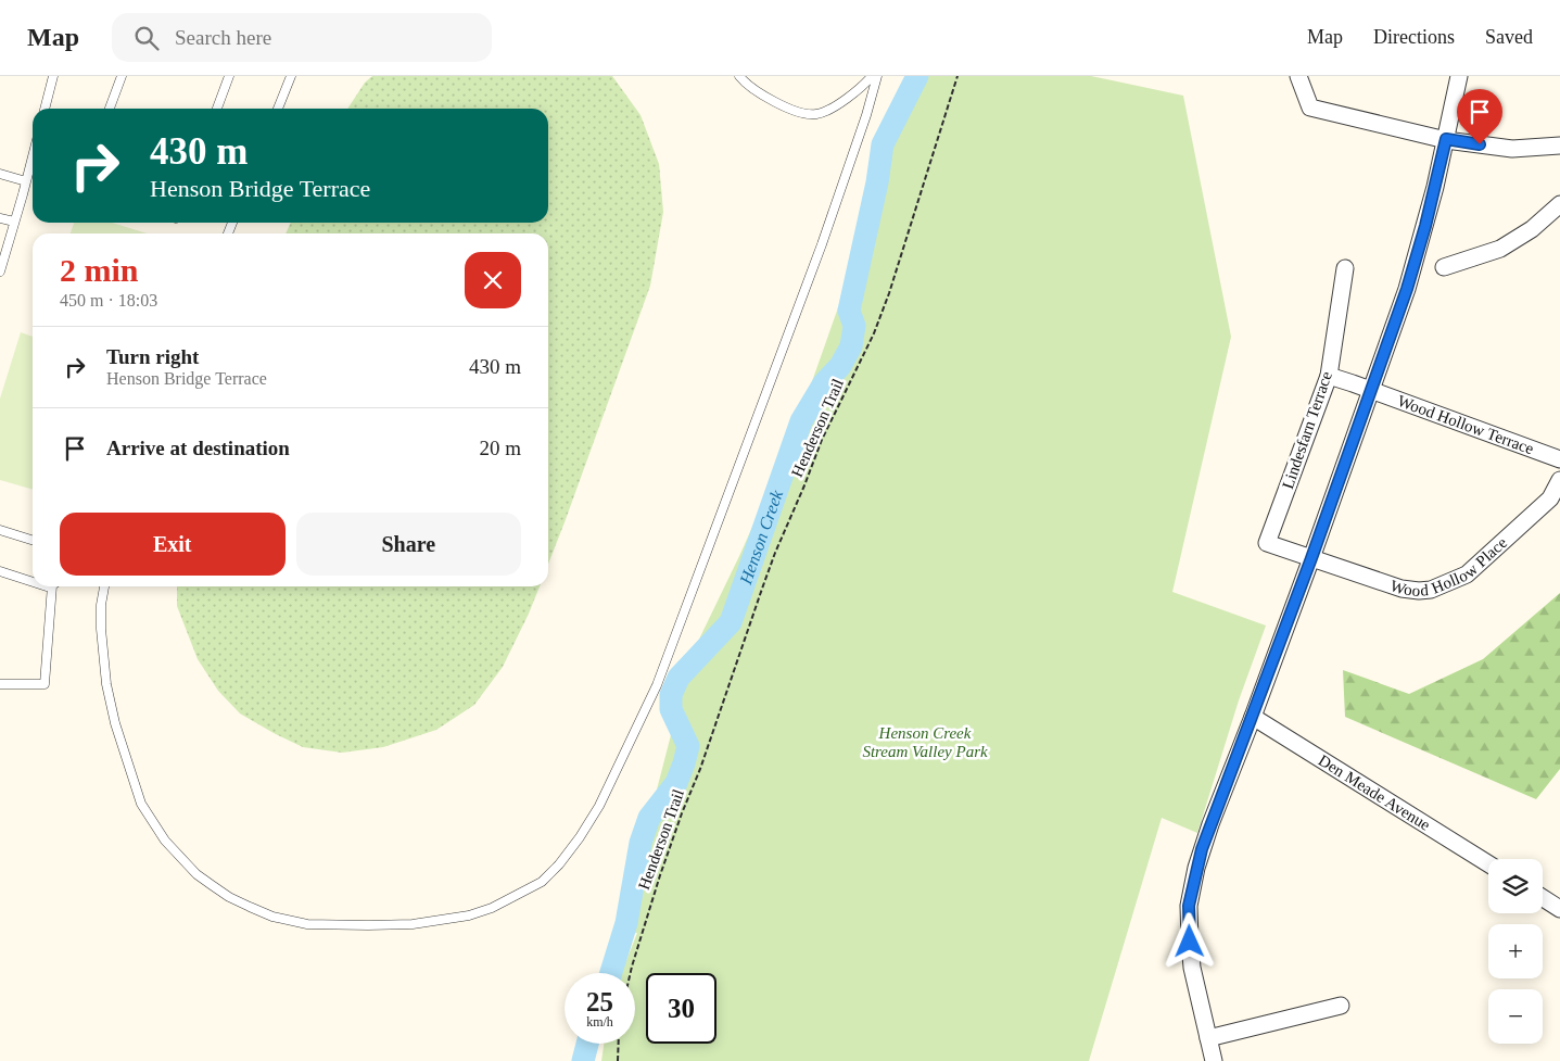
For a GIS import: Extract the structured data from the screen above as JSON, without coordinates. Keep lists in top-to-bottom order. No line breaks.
{"streets":{"street":["Wood Hollow Terrace","Lindesfarn Terrace","Wood Hollow Place","Den Meade Avenue"],"path":["Henderson Trail"]},"crossings":[["Wood Hollow Terrace","Lindesfarn Terrace"],["Lindesfarn Terrace","Wood Hollow Place"]],"water":["Henson Creek"],"parks":["Henson Creek Stream Valley Park"],"page":{"header":"Map","search":"Search here","nav":["Map","Directions","Saved"],"turn":["430 m","Henson Bridge Terrace"],"heading":["2 min","450 m · 18:03"],"list":[{"name":"Turn right","note":"Henson Bridge Terrace","value":"430 m"},{"name":"Arrive at destination","value":"20 m"}],"buttons":["Exit","Share"],"map_buttons":["+","−"],"speed":"25 km/h","limit":"30"}}
